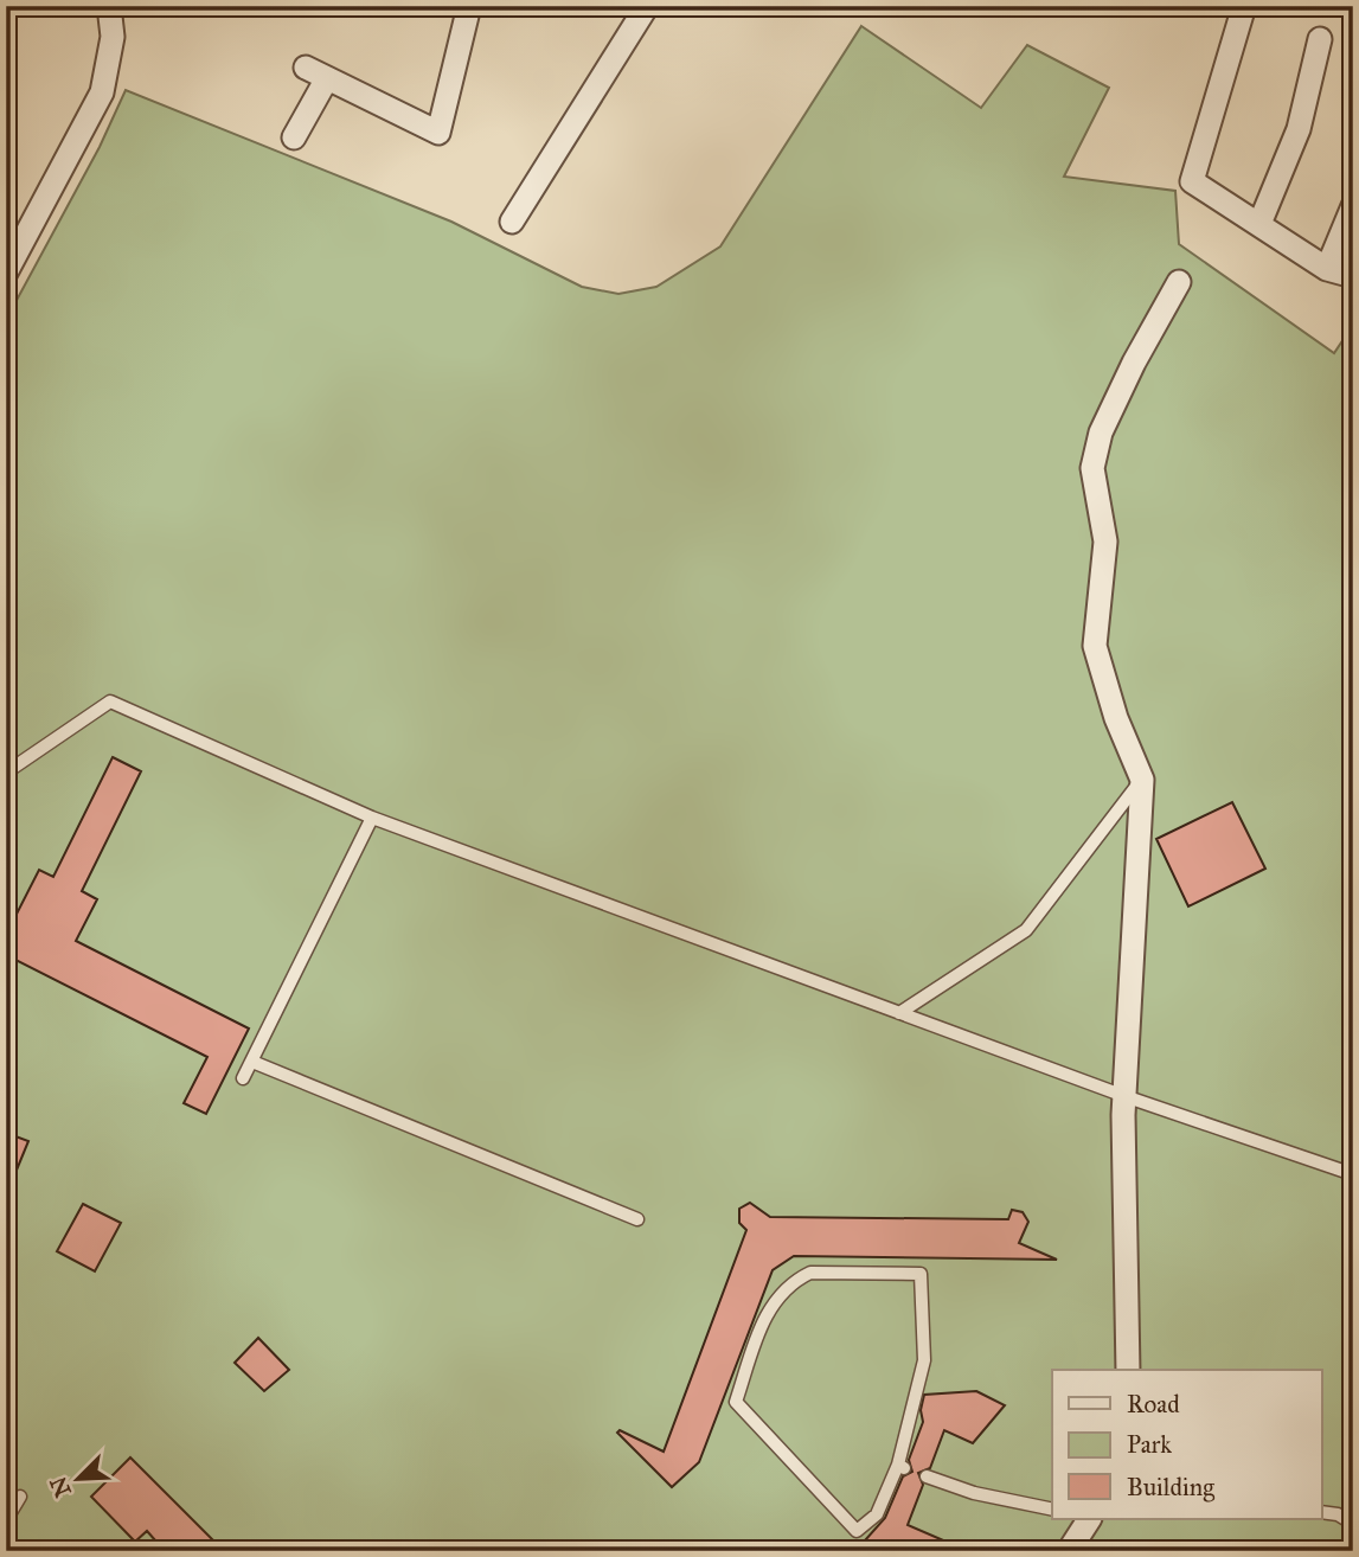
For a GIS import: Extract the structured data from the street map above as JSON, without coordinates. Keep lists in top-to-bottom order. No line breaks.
{"legend":["Road","Park","Building"],"north":"bottom left"}
